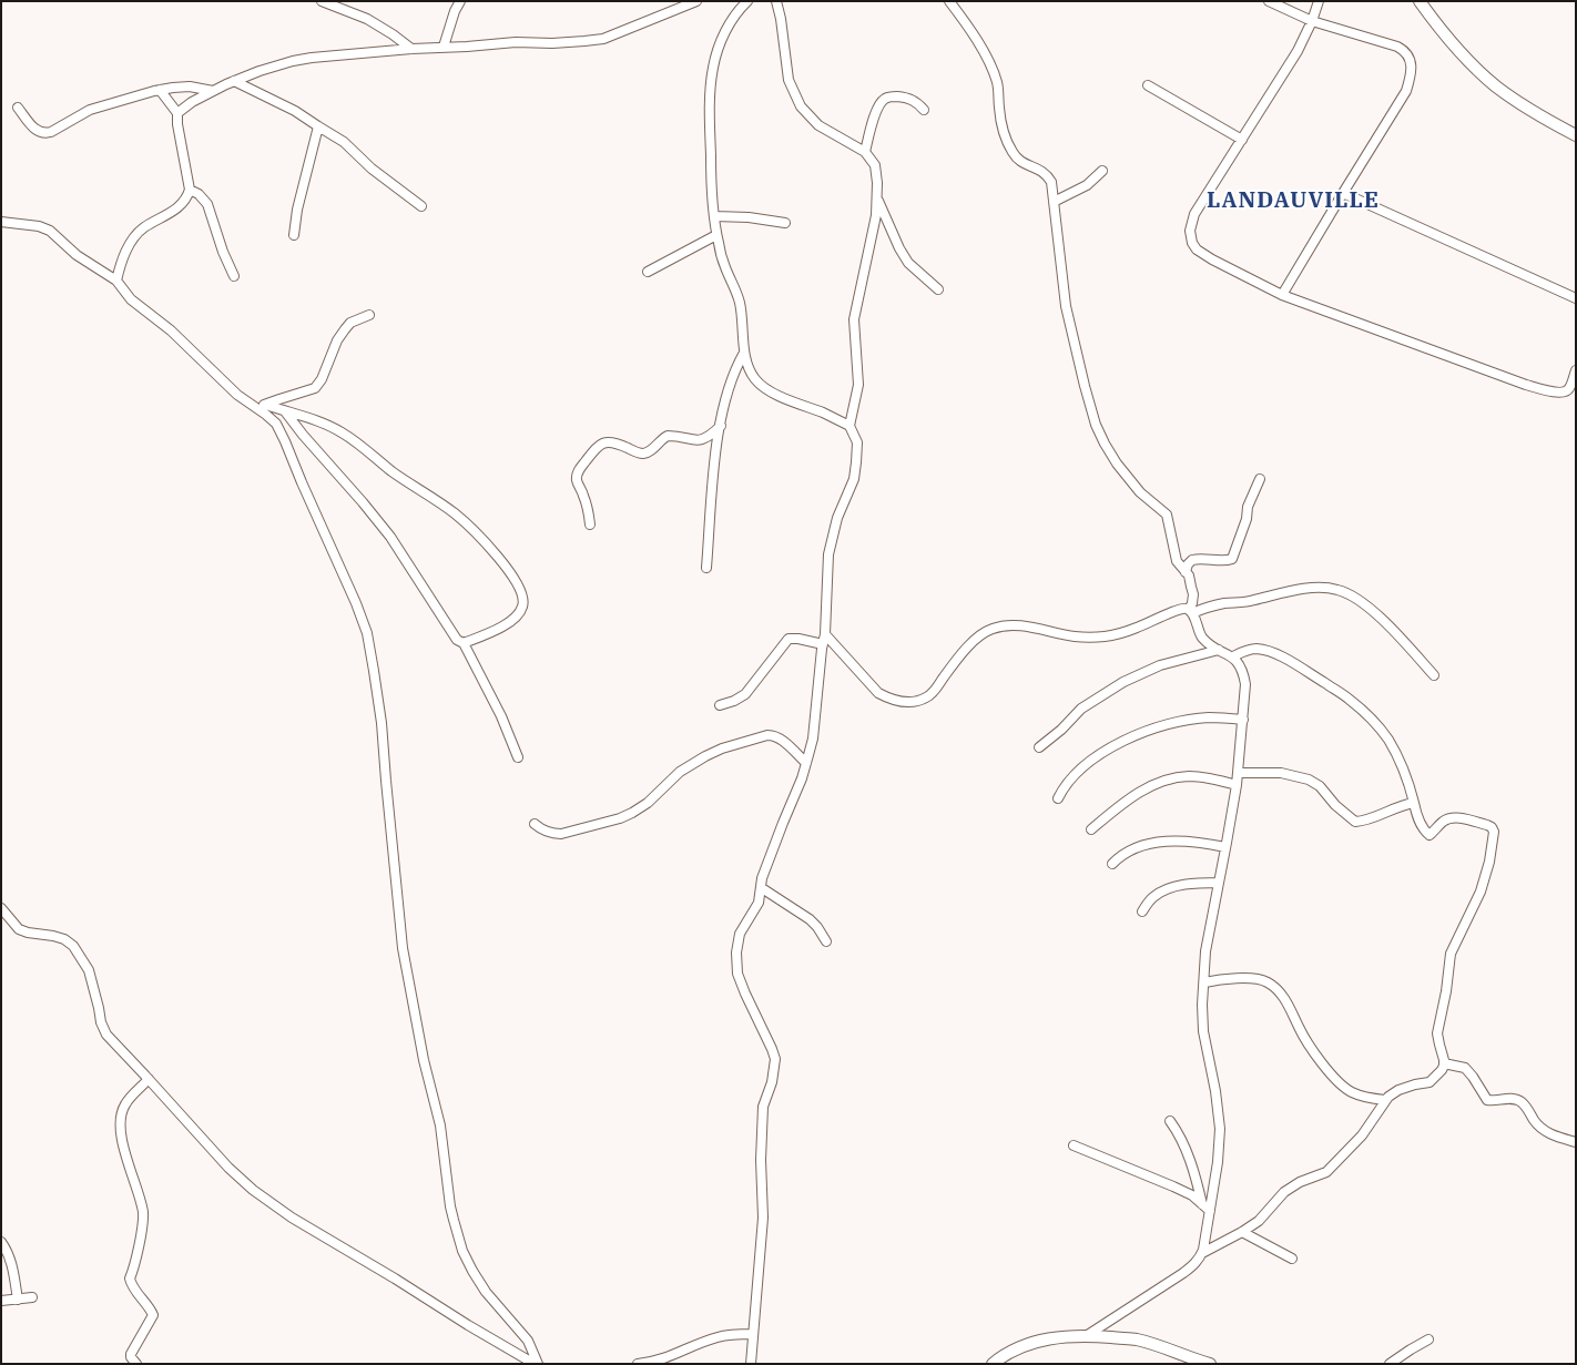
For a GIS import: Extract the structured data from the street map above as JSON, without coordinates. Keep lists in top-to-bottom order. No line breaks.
{"districts":["LANDAUVILLE"]}
